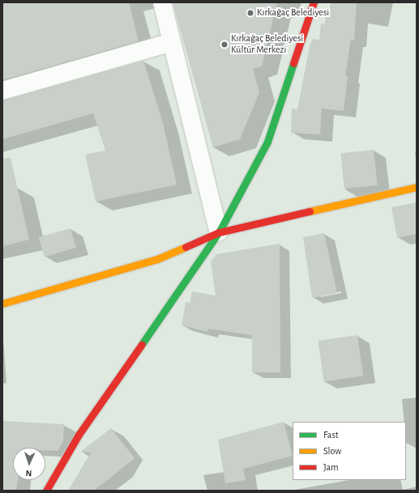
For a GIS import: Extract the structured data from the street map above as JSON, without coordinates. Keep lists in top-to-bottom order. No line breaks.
{"places":["Kırkağaç Belediyesi","Kırkağaç Belediyesi Kültür Merkezi"],"legend":["Fast","Slow","Jam"],"north":"bottom"}
